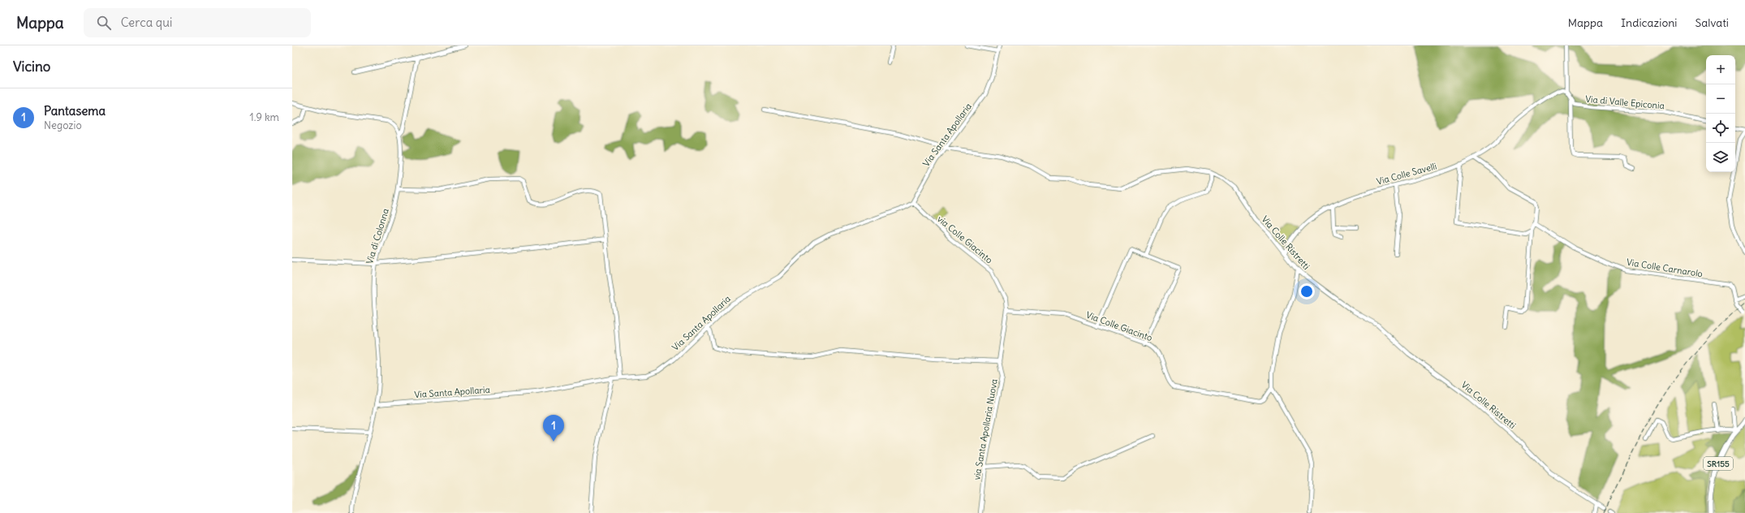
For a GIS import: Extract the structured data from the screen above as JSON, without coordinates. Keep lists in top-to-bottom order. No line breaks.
{"streets":{"main road":["SR155"],"street":["Via di Valle Epiconia","Via Santa Apollaria","Via Colle Savelli","Via di Colonna","via Colle Giacinto","Via Colle Ristretti","Via Colle Carnarolo","Via Colle Giacinto","via Santa Apollaria Nuova"]},"crossings":[["Via Santa Apollaria","Via di Colonna"],["Via Santa Apollaria","via Colle Giacinto"],["Via Santa Apollaria","Via Colle Ristretti"],["Via Colle Savelli","Via Colle Ristretti"],["via Colle Giacinto","Via Colle Giacinto"],["via Colle Giacinto","via Santa Apollaria Nuova"],["Via Colle Giacinto","via Santa Apollaria Nuova"]],"page":{"header":"Mappa","search":"Cerca qui","nav":["Mappa","Indicazioni","Salvati"],"heading":"Vicino","map_buttons":["+","−"],"list":[{"mark":"1","name":"Pantasema","note":"Negozio","value":"1.9 km"}],"pins":"1"}}
